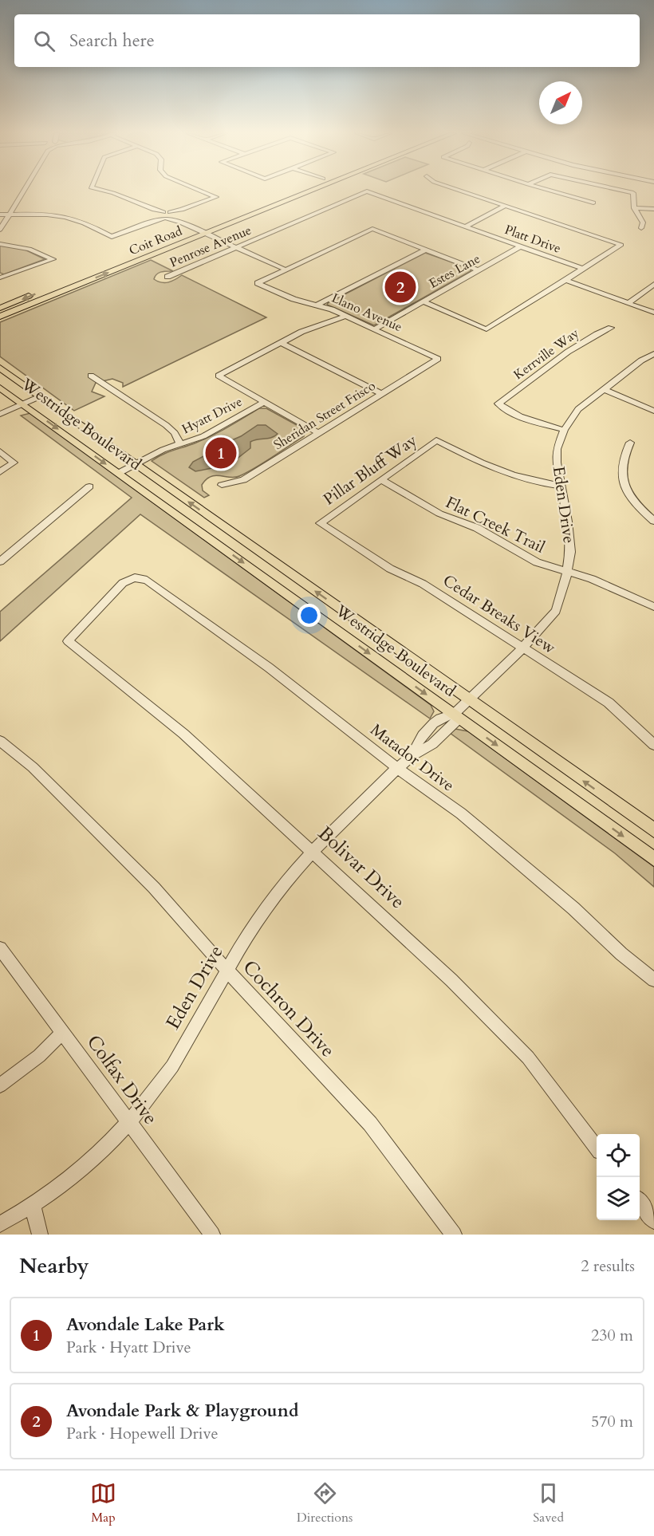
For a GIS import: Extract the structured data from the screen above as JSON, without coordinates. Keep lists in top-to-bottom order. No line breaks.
{"streets":{"main road":["Coit Road","Westridge Boulevard"],"street":["Platt Drive","Penrose Avenue","Estes Lane","Llano Avenue","Kerrville Way","Hyatt Drive","Sheridan Street Frisco","Pillar Bluff Way","Eden Drive","Flat Creek Trail","Cedar Breaks View","Matador Drive","Bolivar Drive","Cochron Drive","Colfax Drive"]},"crossings":[["Platt Drive","Penrose Avenue"],["Platt Drive","Estes Lane"],["Estes Lane","Llano Avenue"],["Llano Avenue","Sheridan Street Frisco"],["Kerrville Way","Eden Drive"],["Hyatt Drive","Westridge Boulevard"],["Westridge Boulevard","Eden Drive"],["Pillar Bluff Way","Eden Drive"],["Pillar Bluff Way","Flat Creek Trail"],["Pillar Bluff Way","Cedar Breaks View"],["Eden Drive","Flat Creek Trail"],["Eden Drive","Cedar Breaks View"],["Eden Drive","Matador Drive"],["Eden Drive","Bolivar Drive"],["Eden Drive","Cochron Drive"],["Eden Drive","Colfax Drive"],["Matador Drive","Bolivar Drive"]],"north":"top right","page":{"search":"Search here","pins":["2","1"],"heading":["Nearby","2 results"],"list":[{"mark":"1","name":"Avondale Lake Park","note":"Park · Hyatt Drive","value":"230 m"},{"mark":"2","name":"Avondale Park & Playground","note":"Park · Hopewell Drive","value":"570 m"}],"nav":["Map","Directions","Saved"]}}
